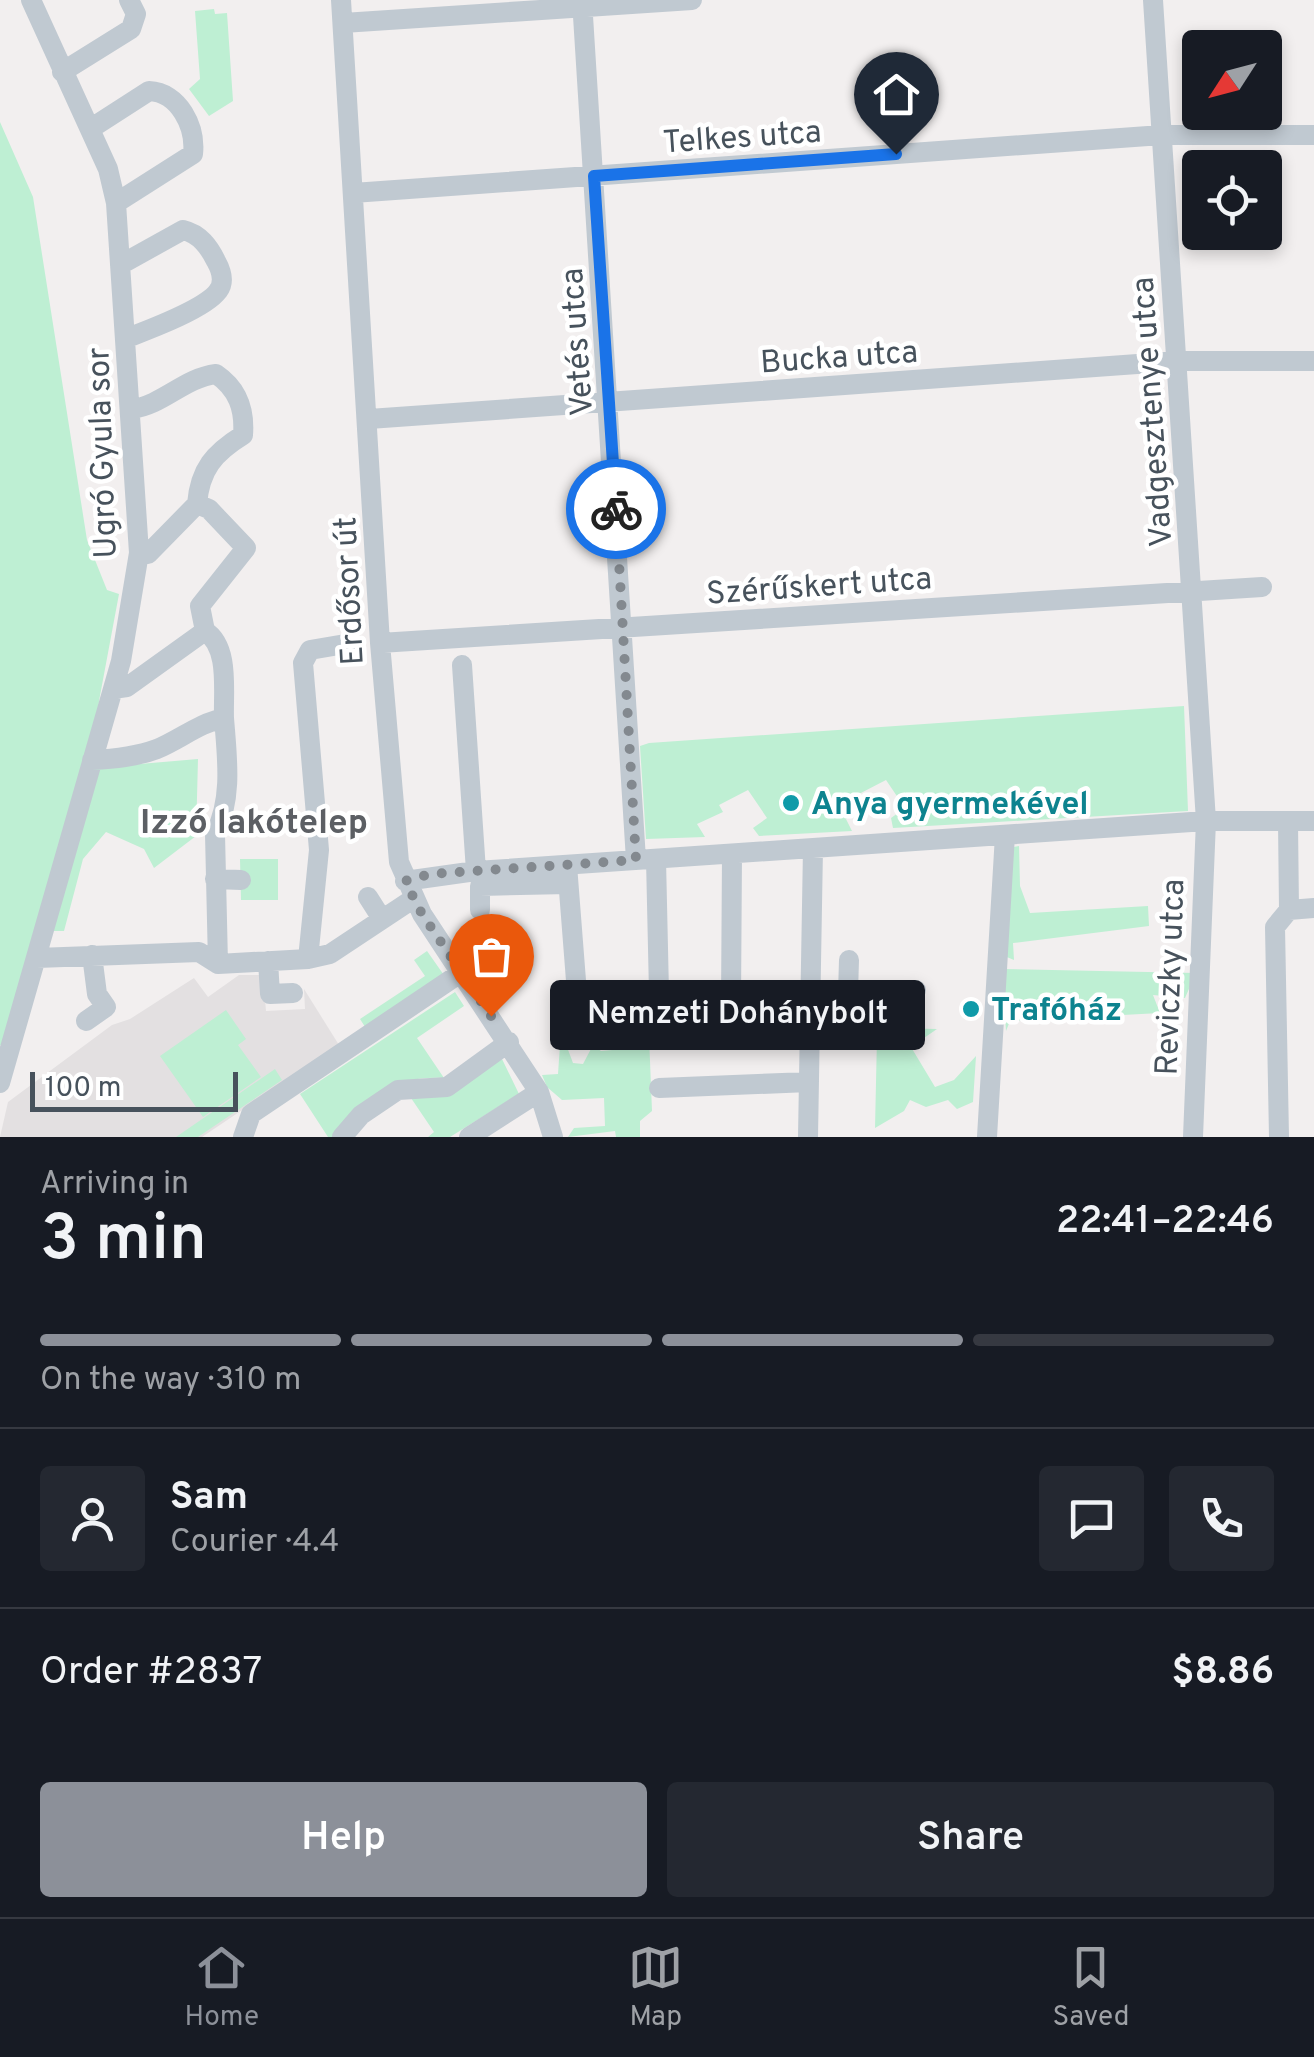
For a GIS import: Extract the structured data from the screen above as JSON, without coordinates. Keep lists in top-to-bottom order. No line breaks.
{"streets":{"street":["Telkes utca","Vetés utca","Bucka utca","Vadgesztenye utca","Ugró Gyula sor","Szérűskert utca","Erdősor út","Reviczky utca"]},"crossings":[["Telkes utca","Vetés utca"],["Telkes utca","Vadgesztenye utca"],["Telkes utca","Erdősor út"],["Vetés utca","Bucka utca"],["Vetés utca","Szérűskert utca"],["Bucka utca","Vadgesztenye utca"],["Bucka utca","Erdősor út"],["Vadgesztenye utca","Szérűskert utca"],["Vadgesztenye utca","Reviczky utca"],["Szérűskert utca","Erdősor út"]],"districts":["Izzó lakótelep"],"places":["Anya gyermekével","Trafóház","Nemzeti Dohánybolt"],"scale_bar":"100 m","north":"bottom left","page":{"bubble":"Nemzeti Dohánybolt","scale":"100 m","heading":["3 min","Arriving in","22:41–22:46"],"panel":["Sam","Courier · 4.4","Order #2837","$8.86"],"bar":"On the way · 310 m","buttons":["Help","Share"],"tabs":["Home","Map","Saved"]}}
